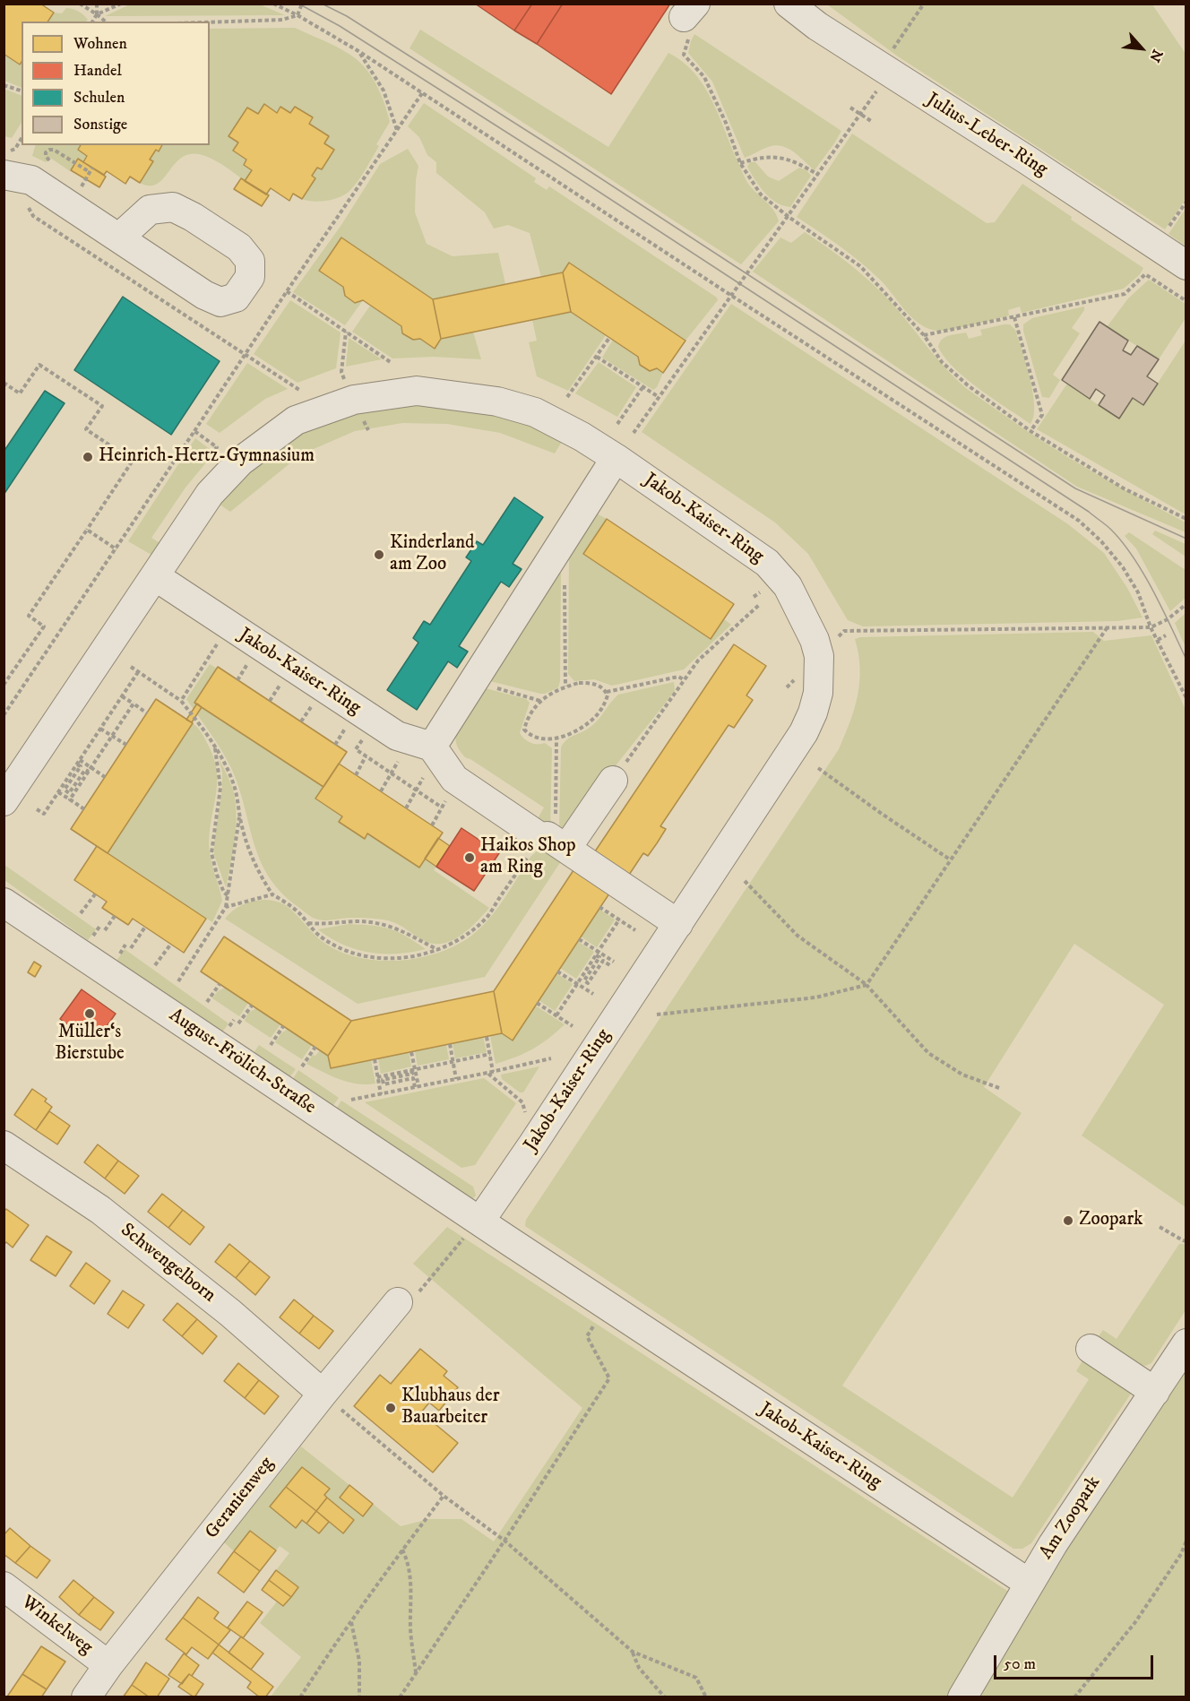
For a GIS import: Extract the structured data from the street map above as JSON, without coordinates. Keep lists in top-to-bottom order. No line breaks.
{"streets":{"street":["Julius-Leber-Ring","Jakob-Kaiser-Ring","August-Frölich-Straße","Schwengelborn","Geranienweg","Am Zoopark","Winkelweg"]},"crossings":[["Jakob-Kaiser-Ring","August-Frölich-Straße"],["Jakob-Kaiser-Ring","Am Zoopark"],["Schwengelborn","Geranienweg"],["Geranienweg","Winkelweg"]],"places":["Heinrich-Hertz-Gymnasium","Kinderland am Zoo","Haikos Shop am Ring","Müller‘s Bierstube","Zoopark","Klubhaus der Bauarbeiter"],"legend":["Wohnen","Handel","Schulen","Sonstige"],"scale_bar":"50 m","north":"bottom right"}
